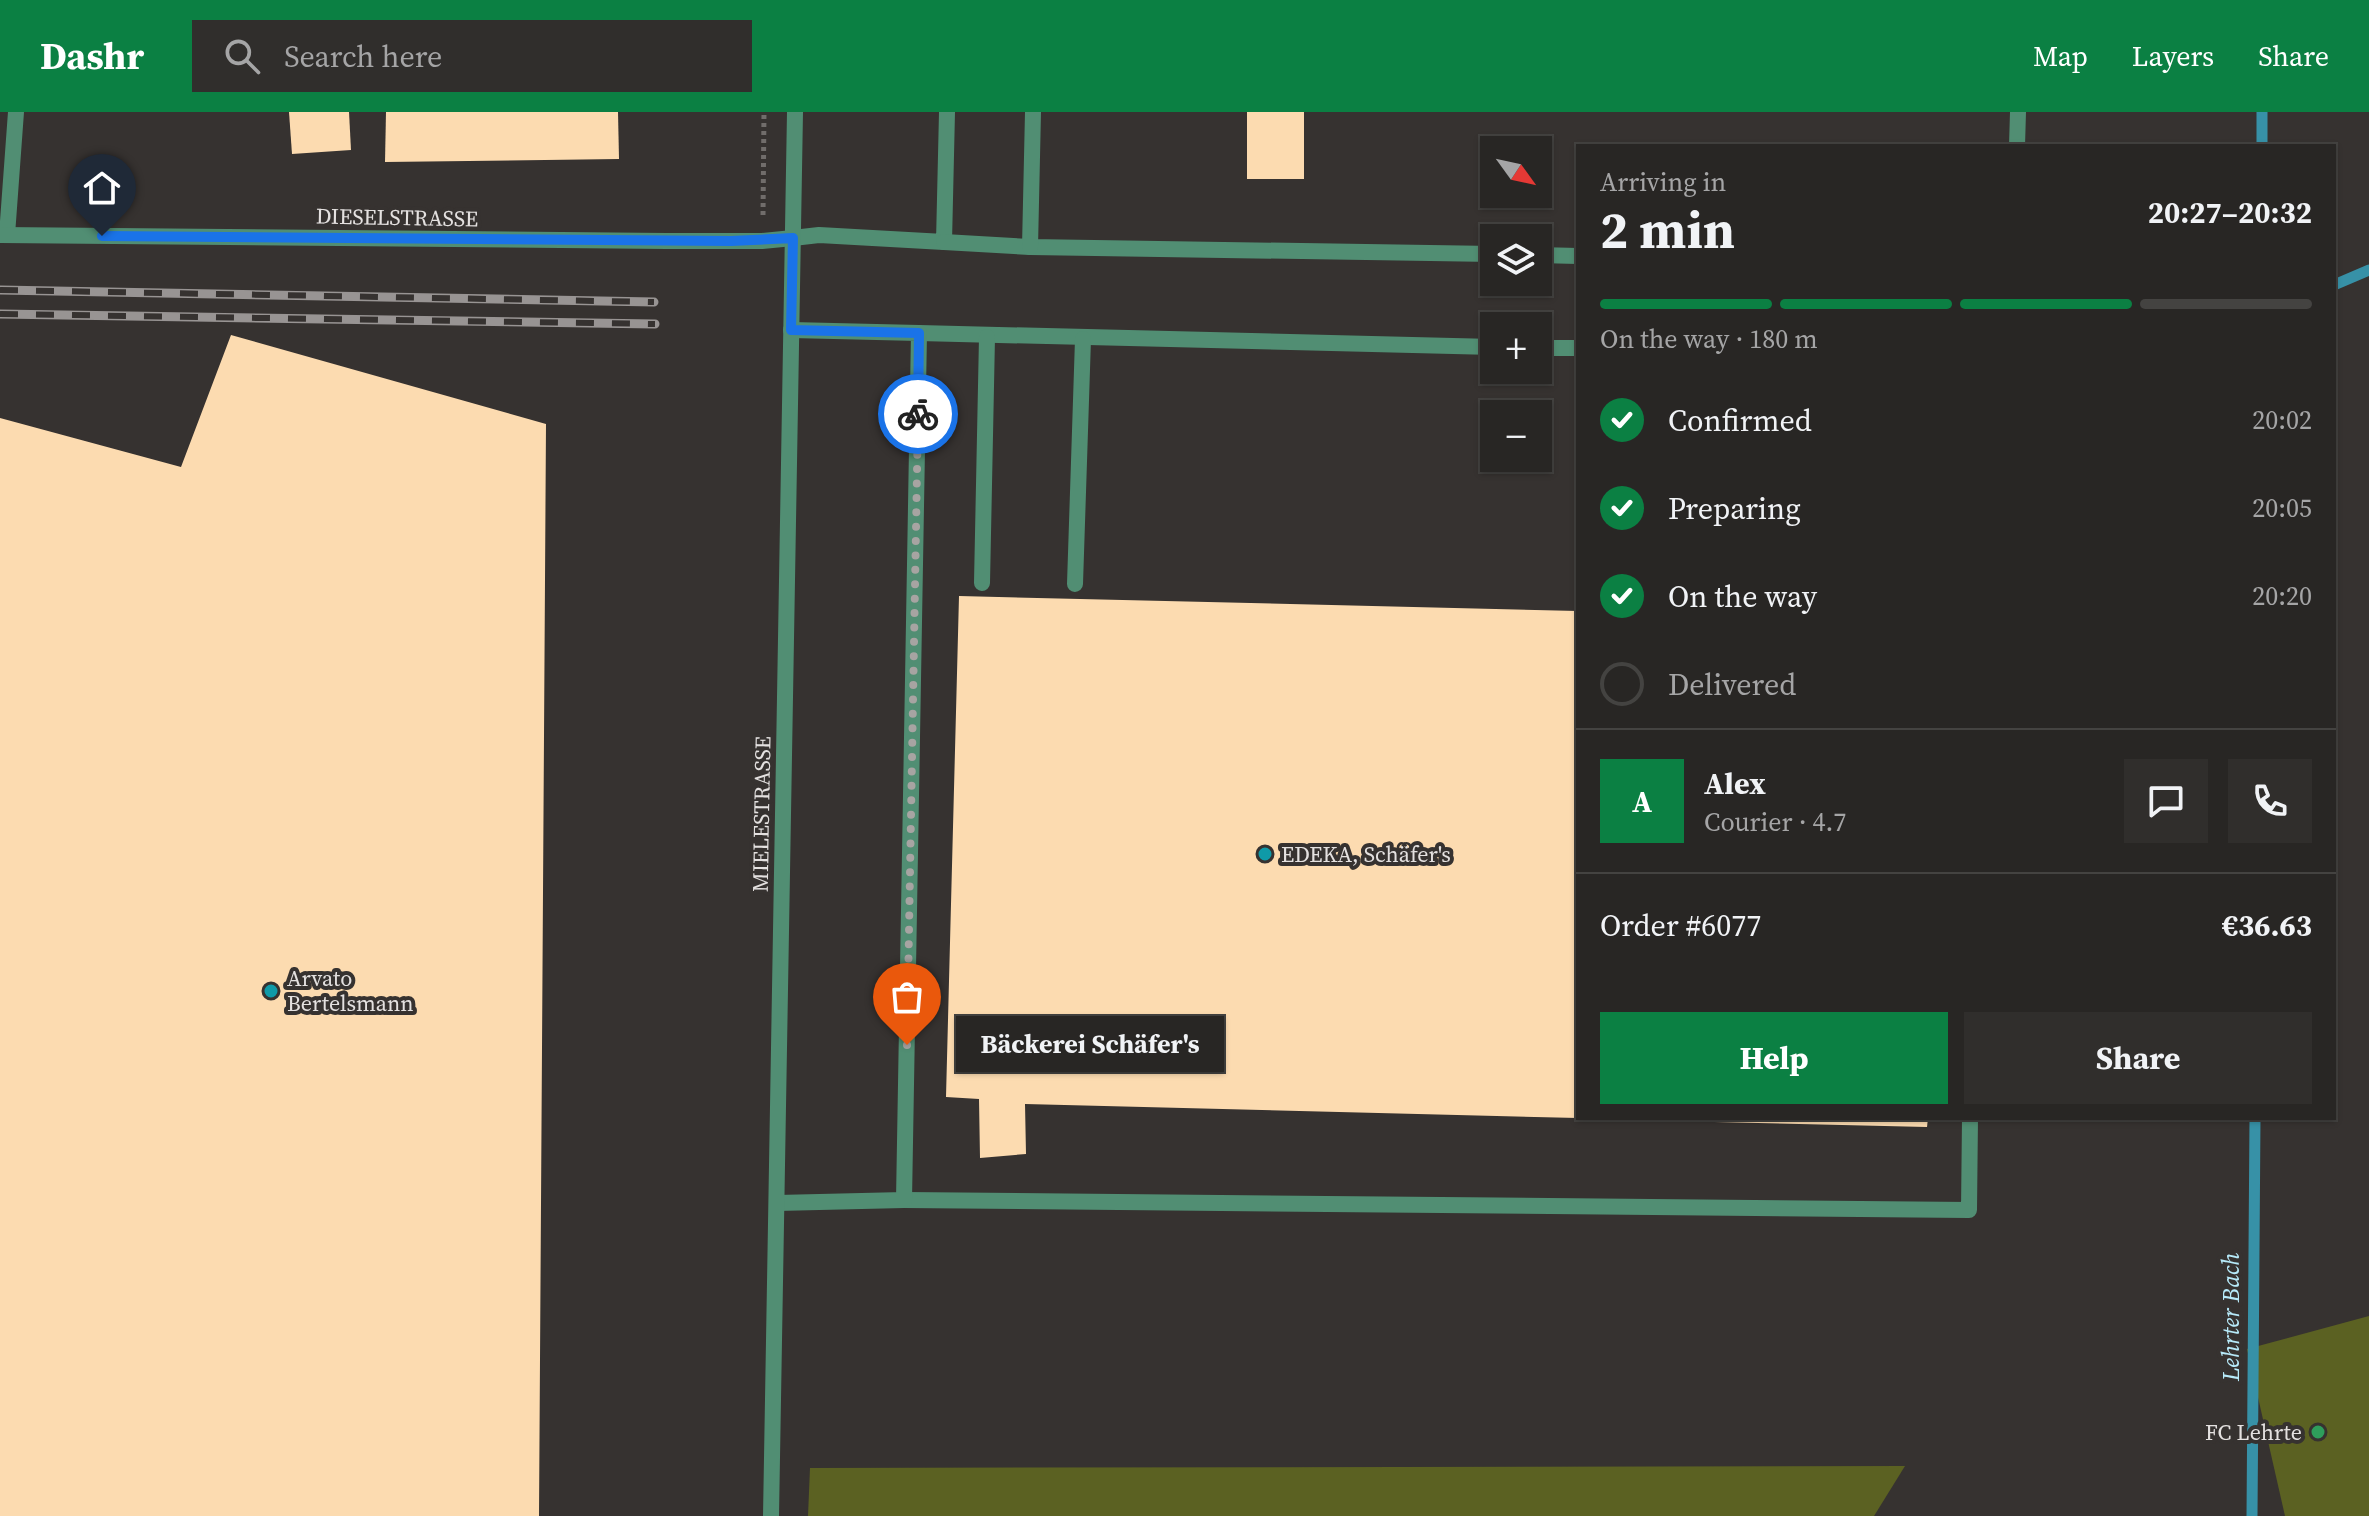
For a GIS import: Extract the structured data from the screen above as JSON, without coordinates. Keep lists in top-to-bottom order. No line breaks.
{"streets":{"street":["DIESELSTRASSE","MIELESTRASSE"]},"crossings":[["DIESELSTRASSE","MIELESTRASSE"]],"water":["Lehrter Bach"],"places":["EDEKA, Schäfer's","Arvato Bertelsmann","Bäckerei Schäfer's","FC Lehrte"],"north":"bottom right","page":{"header":"Dashr","search":"Search here","nav":["Map","Layers","Share"],"map_buttons":["+","−"],"heading":["2 min","Arriving in","20:27–20:32"],"panel":["Alex","Courier · 4.7","Order #6077","€36.63"],"bar":"On the way · 180 m","list":[["Confirmed","20:02"],["Preparing","20:05"],["On the way","20:20"],"Delivered"],"round":"A","buttons":["Help","Share"],"bubble":"Bäckerei Schäfer's"}}
